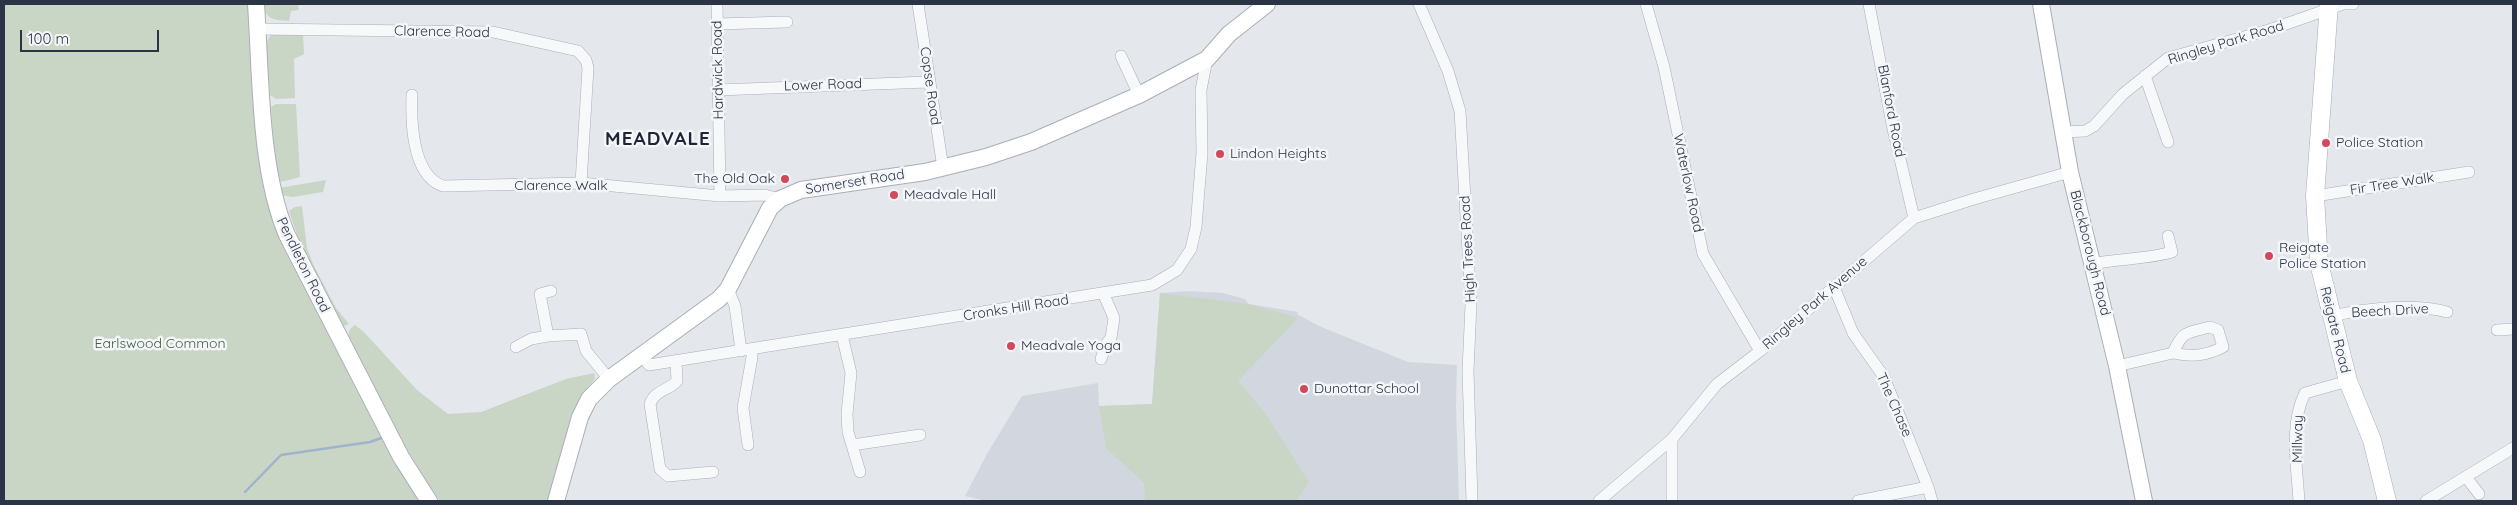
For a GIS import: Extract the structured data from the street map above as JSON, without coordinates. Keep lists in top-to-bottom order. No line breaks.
{"streets":{"main road":["Reigate Road"],"street":["Clarence Road","Ringley Park Road","Hardwick Road","Lower Road","Copse Road","Blanford Road","Somerset Road","Waterlow Road","Fir Tree Walk","Clarence Walk","High Trees Road","Blackborough Road","Pendleton Road","Ringley Park Avenue","Cronks Hill Road","Beech Drive","The Chase","Millway"]},"crossings":[["Clarence Road","Clarence Walk"],["Clarence Road","Pendleton Road"],["Ringley Park Road","Blackborough Road"],["Ringley Park Road","Reigate Road"],["Hardwick Road","Lower Road"],["Hardwick Road","Clarence Walk"],["Lower Road","Copse Road"],["Copse Road","Somerset Road"],["Blanford Road","Ringley Park Avenue"],["Somerset Road","Clarence Walk"],["Somerset Road","Cronks Hill Road"],["Waterlow Road","Ringley Park Avenue"],["Fir Tree Walk","Reigate Road"],["Blackborough Road","Ringley Park Avenue"],["Ringley Park Avenue","The Chase"],["Beech Drive","Reigate Road"],["Reigate Road","Millway"]],"districts":["MEADVALE"],"parks":["Earlswood Common"],"places":["Police Station","Lindon Heights","The Old Oak","Meadvale Hall","Reigate Police Station","Meadvale Yoga","Dunottar School"],"scale_bar":"100 m"}
